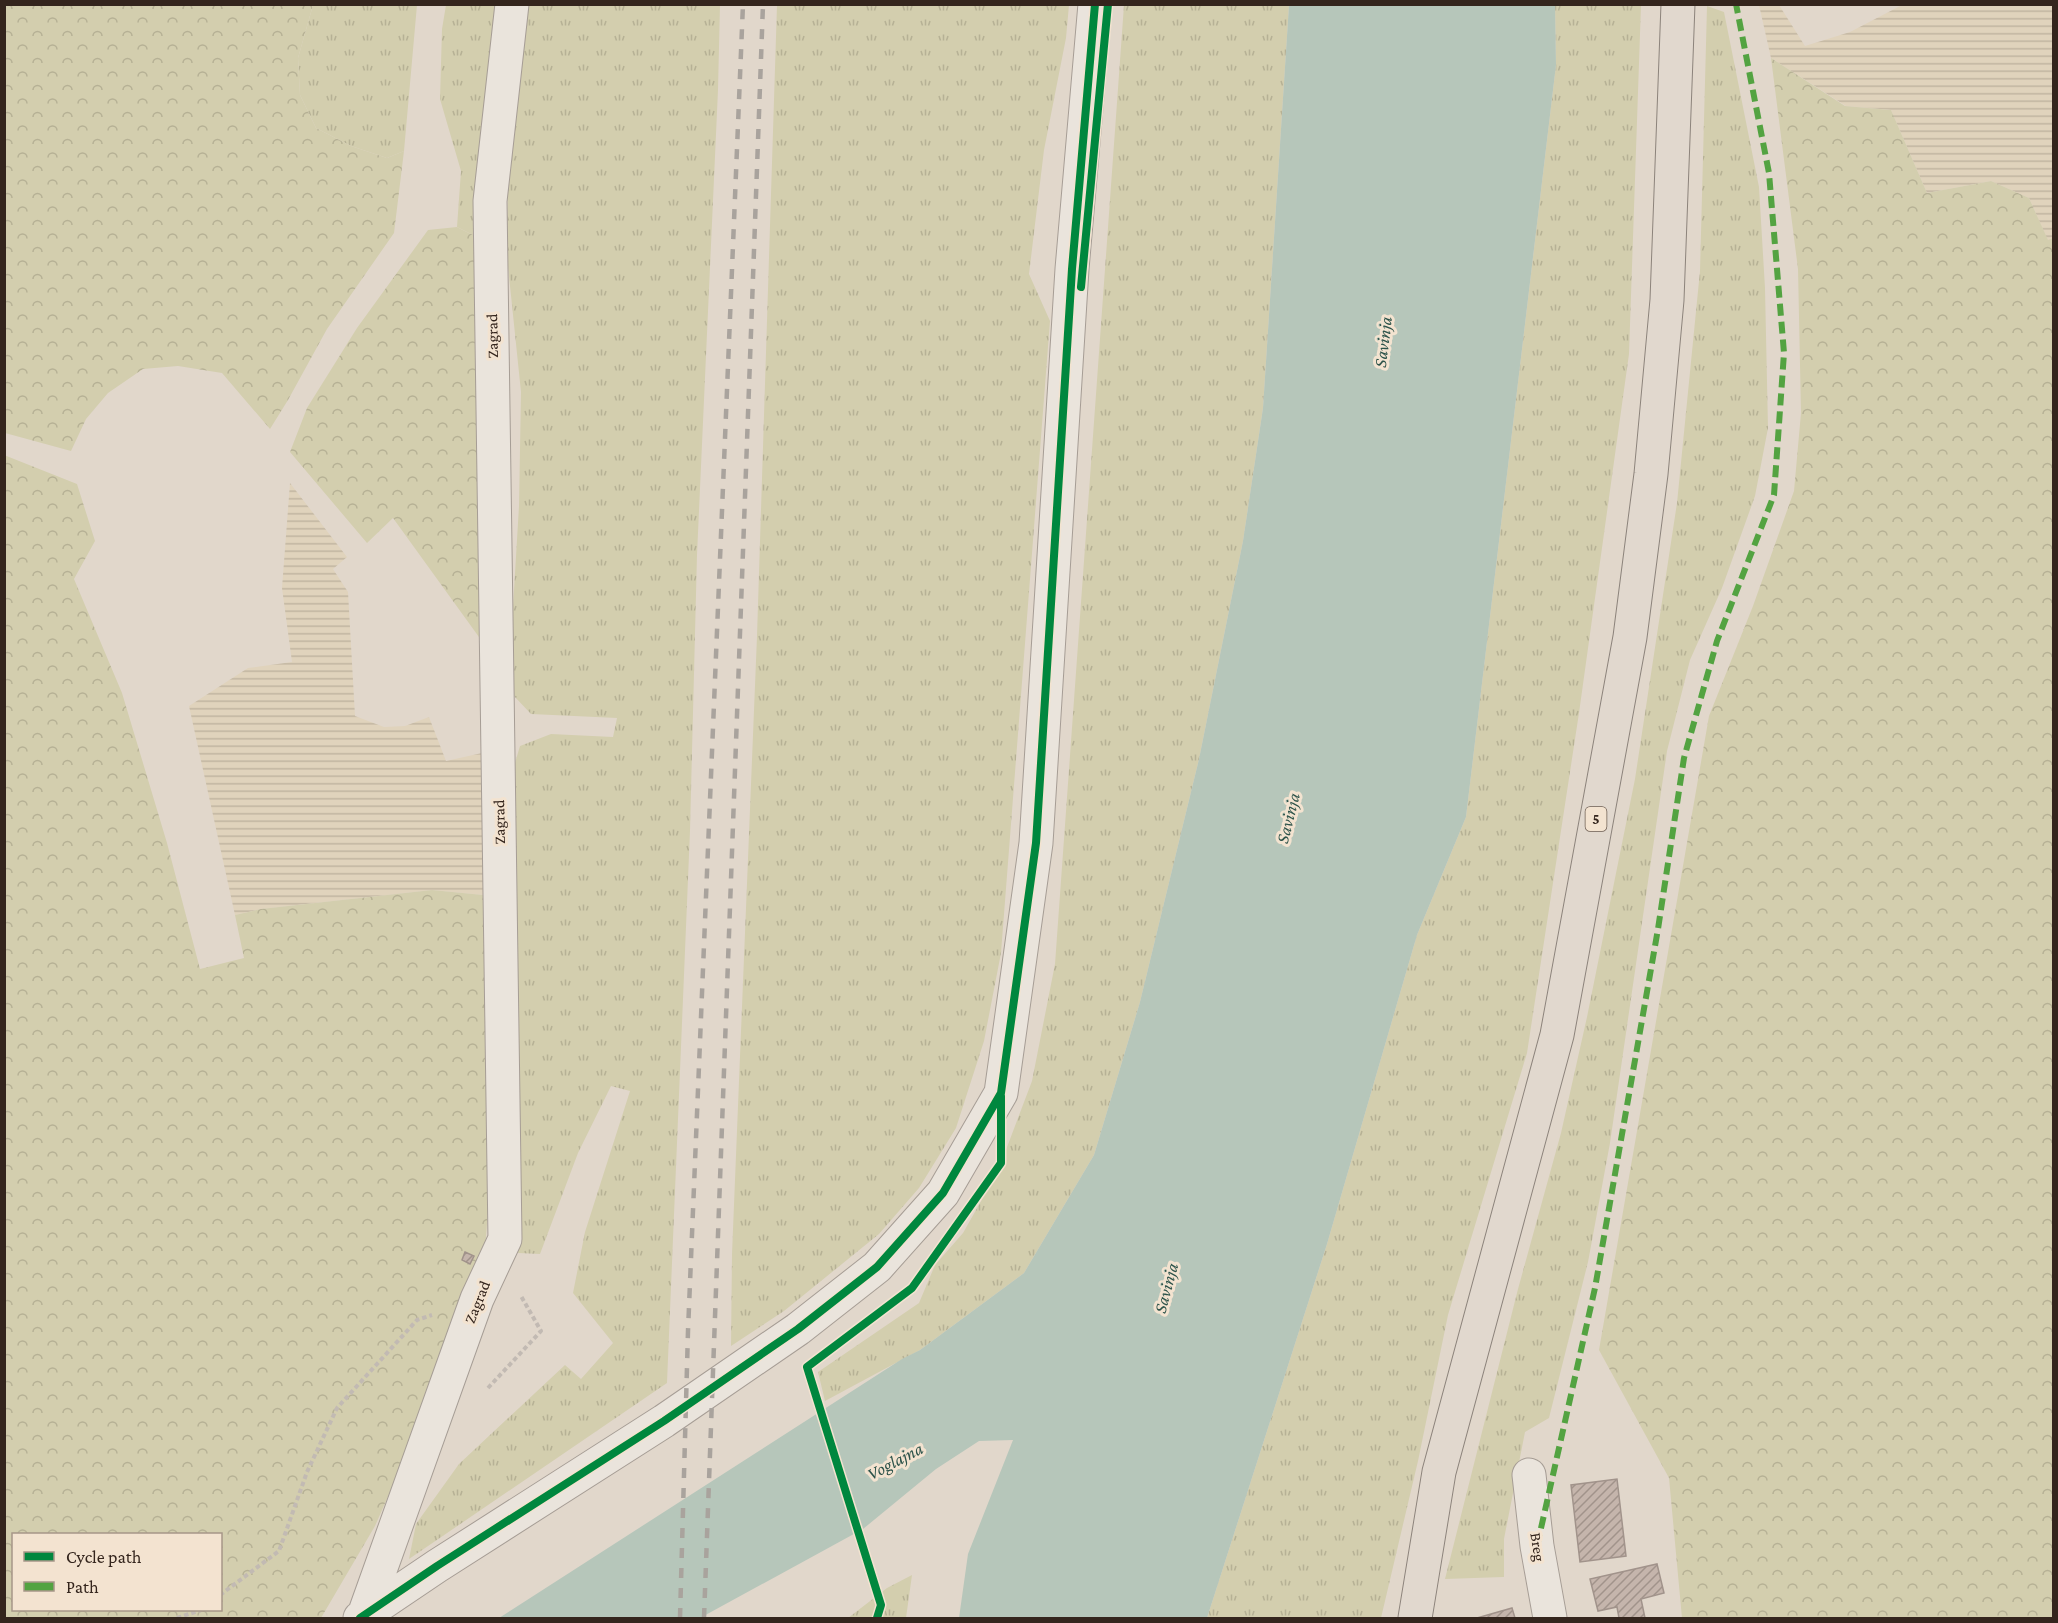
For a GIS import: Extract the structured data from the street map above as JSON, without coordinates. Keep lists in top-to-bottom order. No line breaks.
{"streets":{"main road":["5"],"street":["Zagrad","Breg"]},"water":["Savinja","Voglajna"],"legend":["Cycle path","Path"]}
